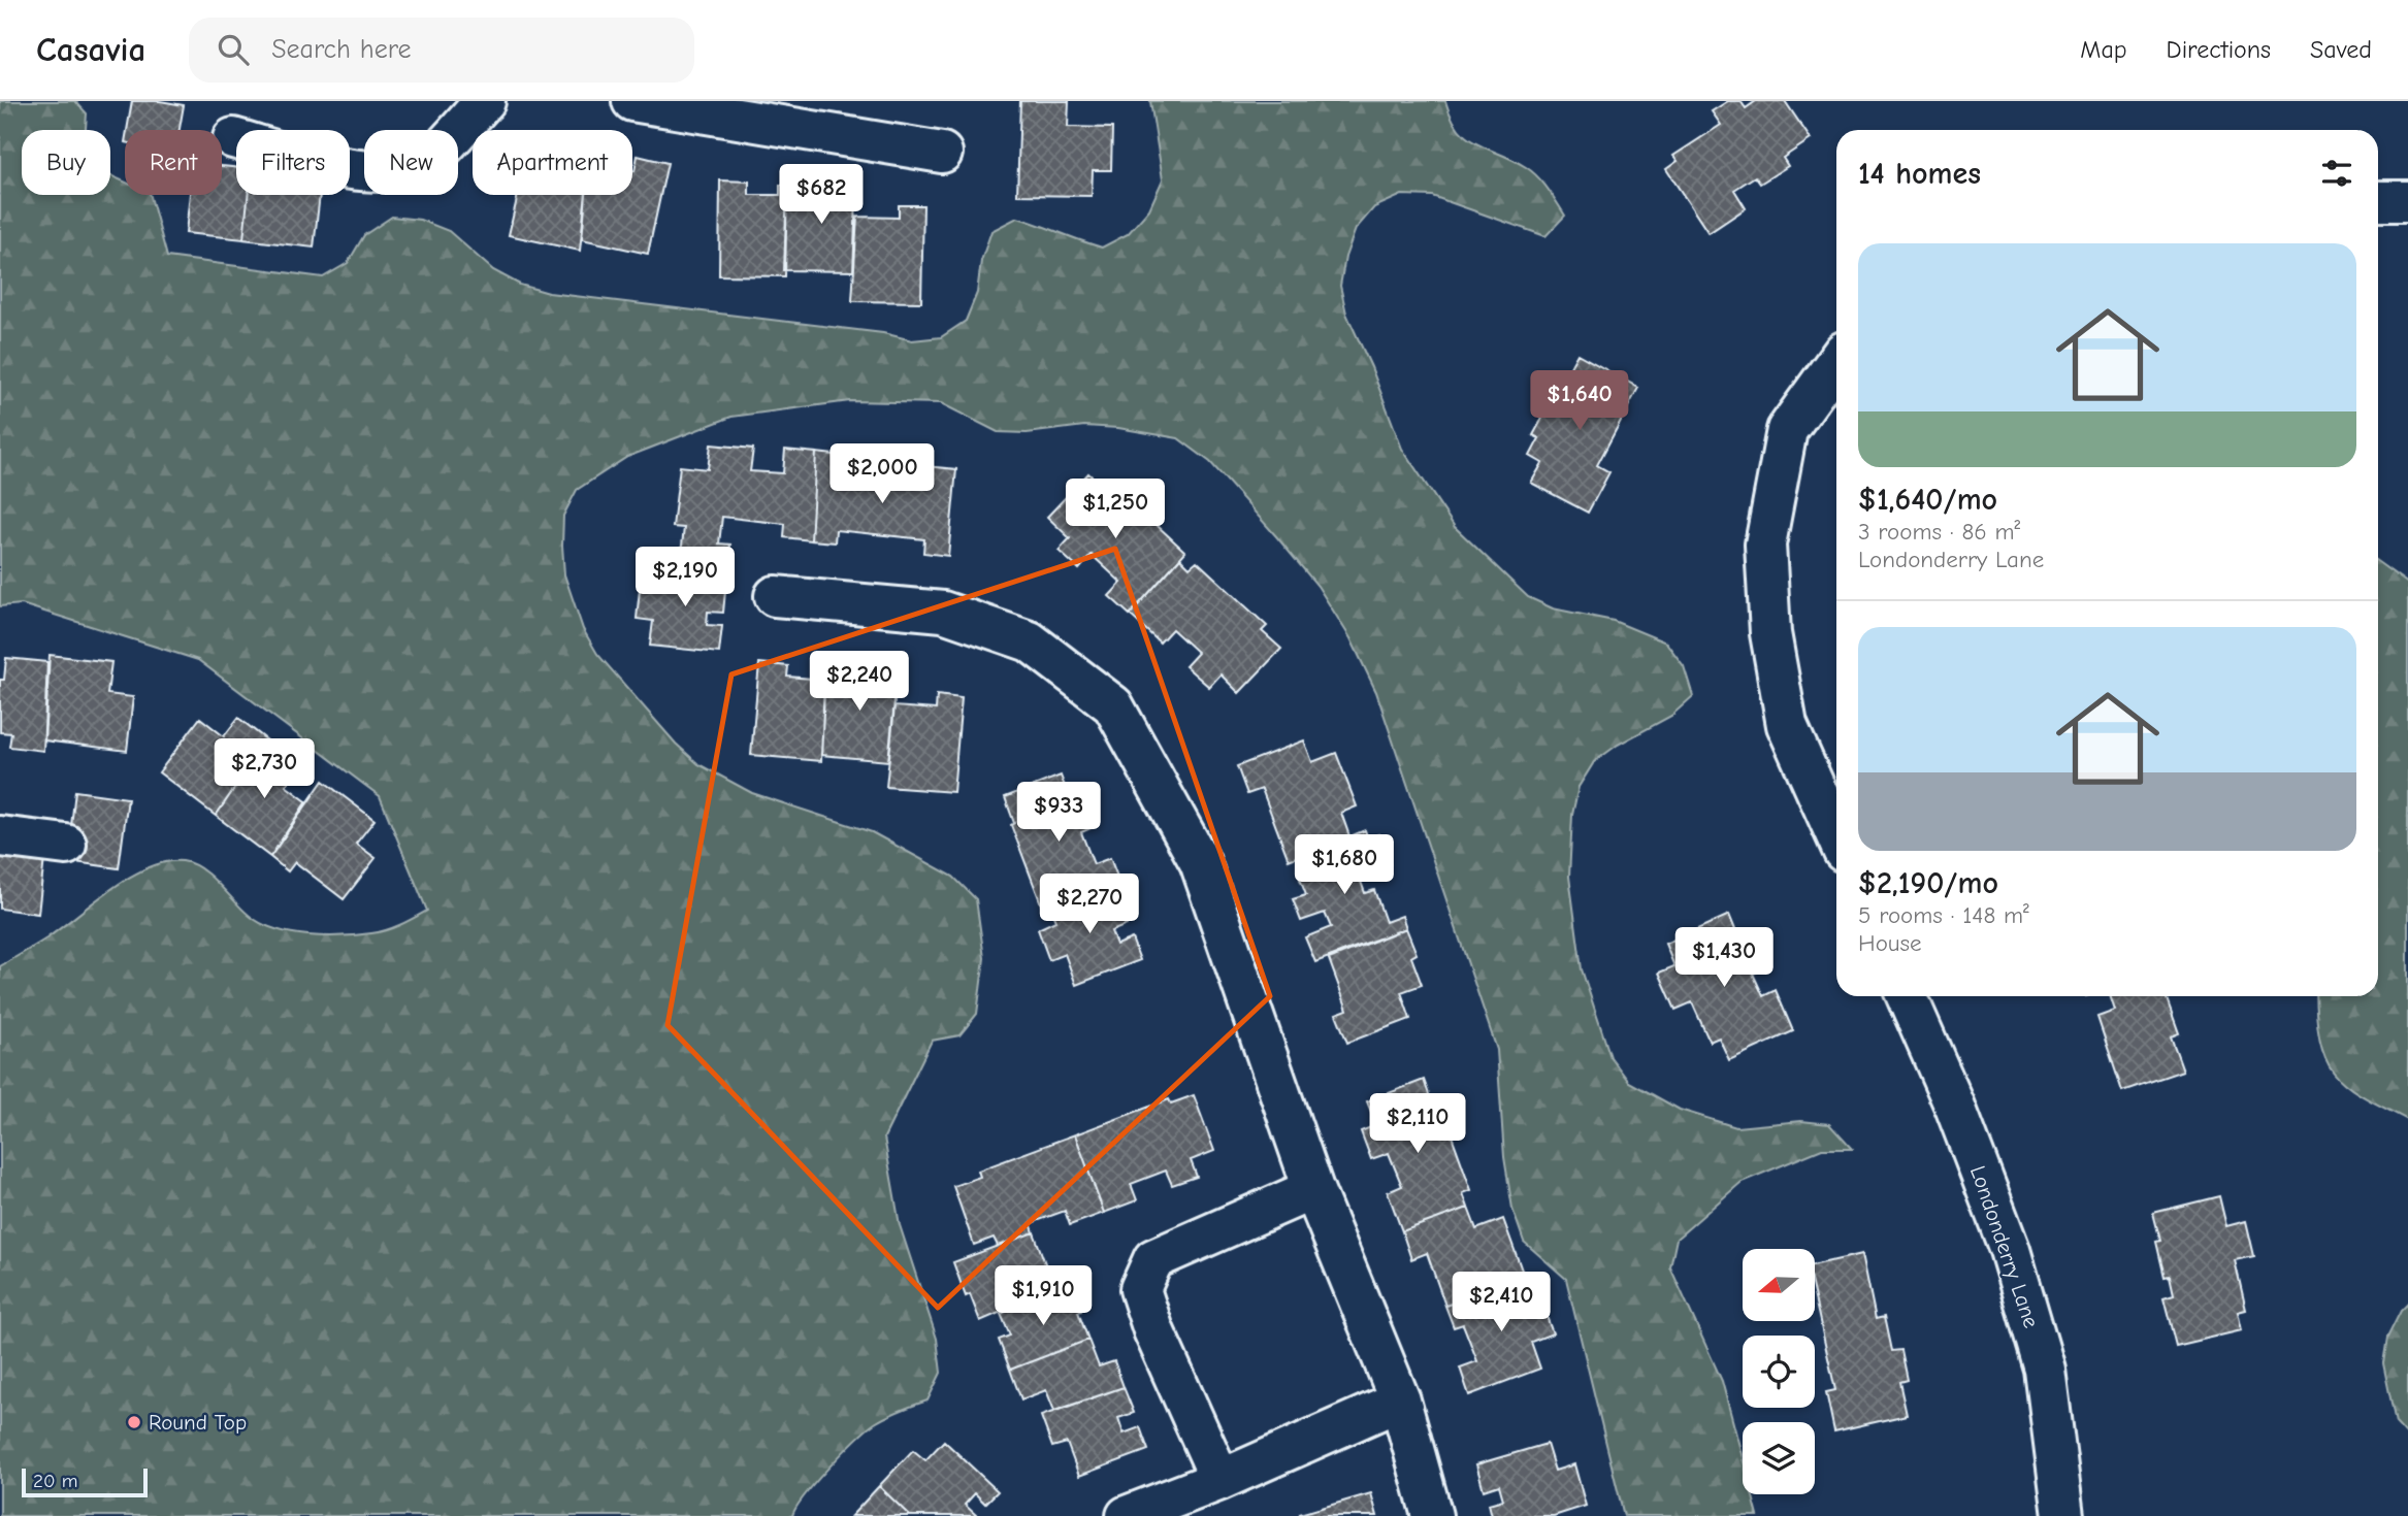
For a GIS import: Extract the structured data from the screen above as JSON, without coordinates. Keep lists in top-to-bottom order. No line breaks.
{"streets":{"street":["Londonderry Lane"]},"places":["Round Top"],"scale_bar":"20 m","north":"left","page":{"header":"Casavia","search":"Search here","nav":["Map","Directions","Saved"],"chip":["Buy","Rent","Filters","New","Apartment"],"heading":"14 homes","price":["$682","$1,640","$2,000","$1,250","$2,190","$2,240","$2,730","$933","$1,680","$2,270","$1,430","$2,110","$1,910","$2,410"],"list":[{"name":"$1,640/mo","note":"3 rooms · 86 m² · Londonderry Lane"},{"name":"$2,190/mo","note":"5 rooms · 148 m² · House"}],"scale":"20 m"}}
